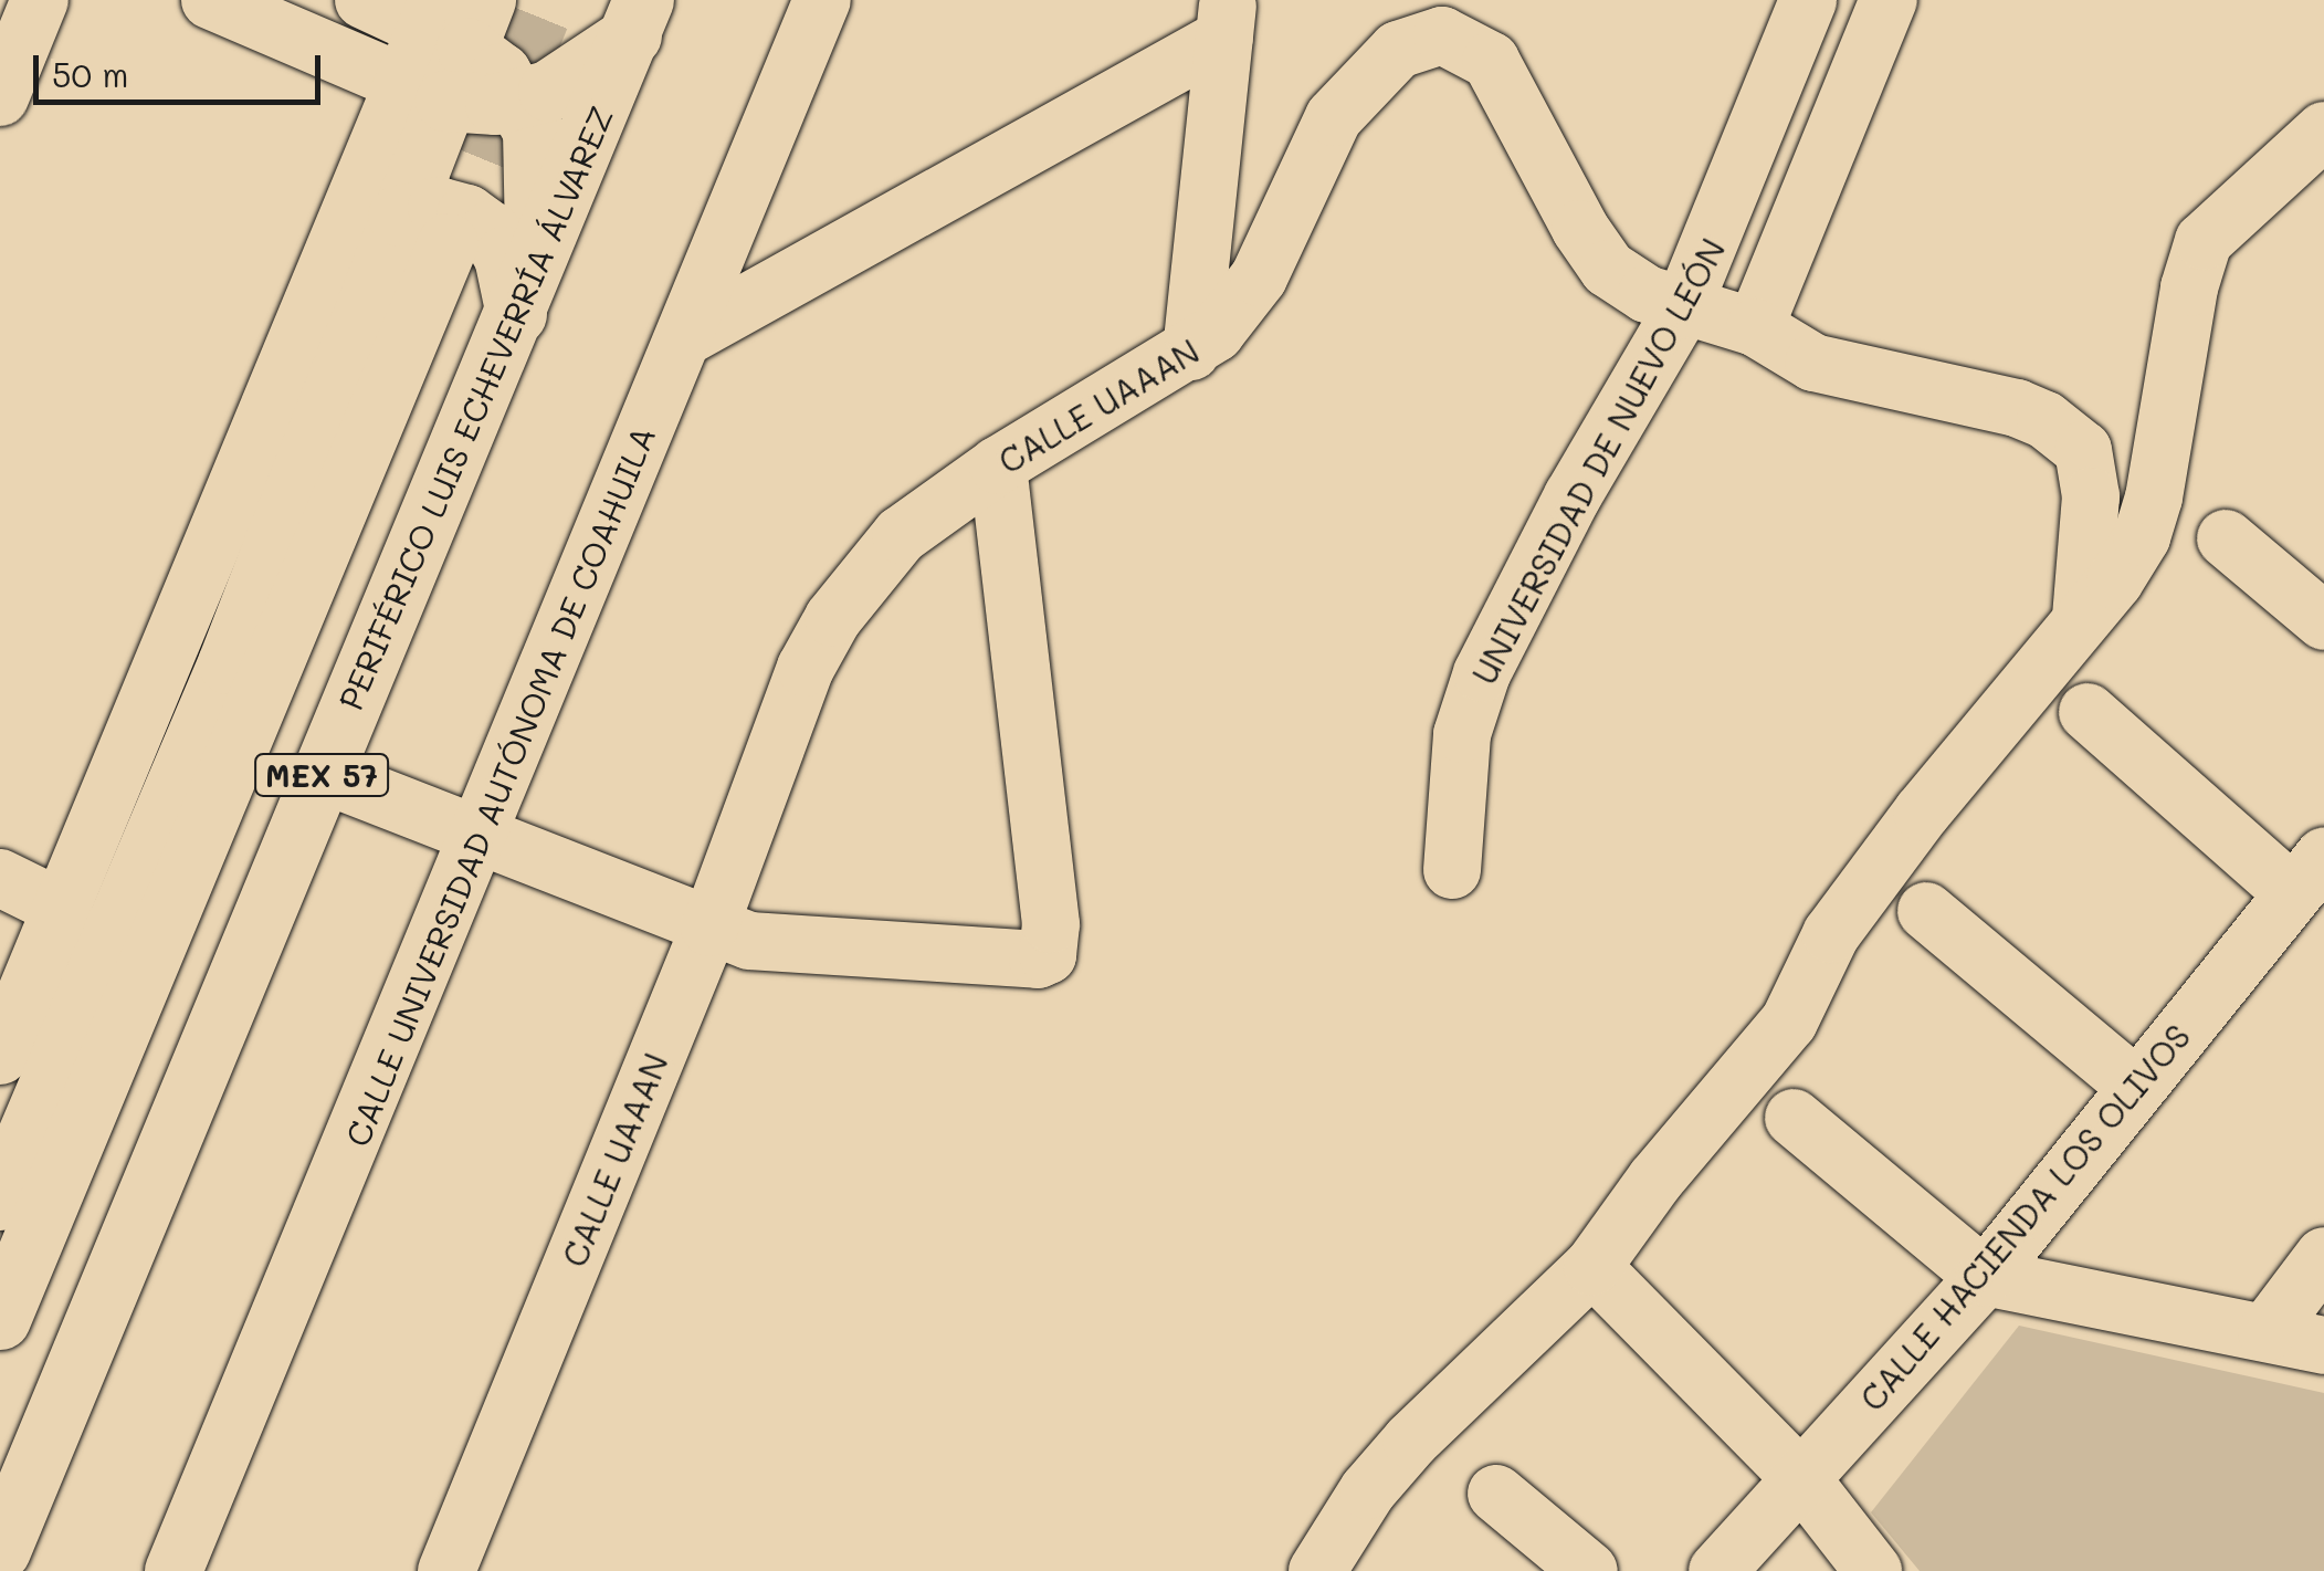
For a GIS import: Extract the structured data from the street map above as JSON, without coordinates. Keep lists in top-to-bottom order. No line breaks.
{"streets":{"main road":["PERIFÉRICO LUIS ECHEVERRÍA ÁLVAREZ","MEX 57"],"street":["CALLE UAAAN","UNIVERSIDAD DE NUEVO LEÓN","CALLE UNIVERSIDAD AUTÓNOMA DE COAHUILA","CALLE HACIENDA LOS OLIVOS"]},"crossings":[["CALLE UAAAN","UNIVERSIDAD DE NUEVO LEÓN"]],"scale_bar":"50 m"}
